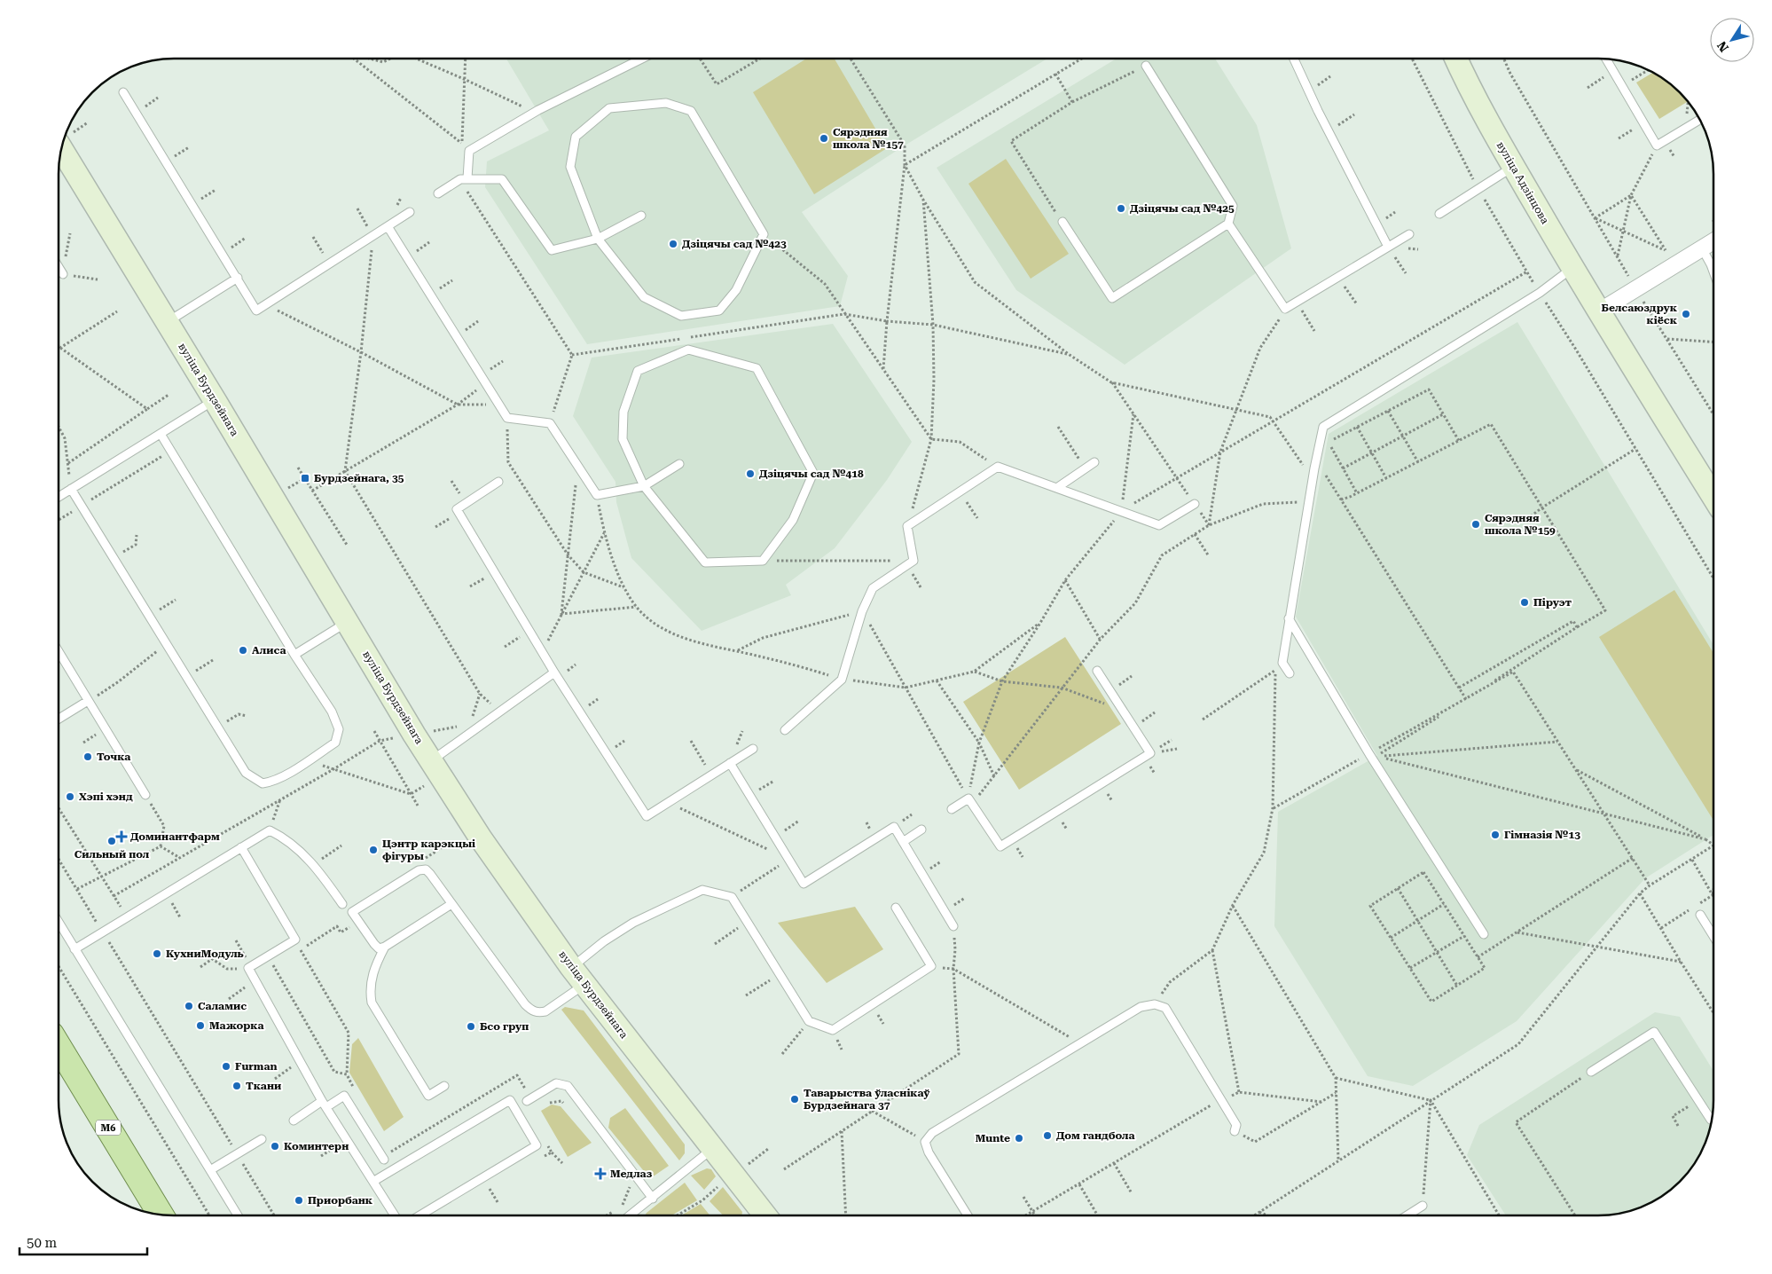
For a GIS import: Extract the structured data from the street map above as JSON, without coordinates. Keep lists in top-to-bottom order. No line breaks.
{"streets":{"main road":["М6"],"street":["вуліца Адзінцова","вуліца Бурдзейнага"]},"places":{"other":["Сярэдняя школа №157","Дзіцячы сад №425","Дзіцячы сад №423","Белсаюздрук кіёск","Дзіцячы сад №418","Сярэдняя школа №159","Піруэт","Алиса","Точка","Хэпі хэнд","Гімназія №13","Сильный пол","Цэнтр карэкцыі фігуры","КухниМодуль","Саламис","Мажорка","Бсо груп","Furman","Ткани","Таварыства ўласнікаў Бурдзейнага 37","Дом гандбола","Munte","Коминтерн","Приорбанк"],"transit":["Бурдзейнага, 35"],"health":["Доминантфарм","Медлаз"]},"scale_bar":"50 m","north":"bottom left"}
